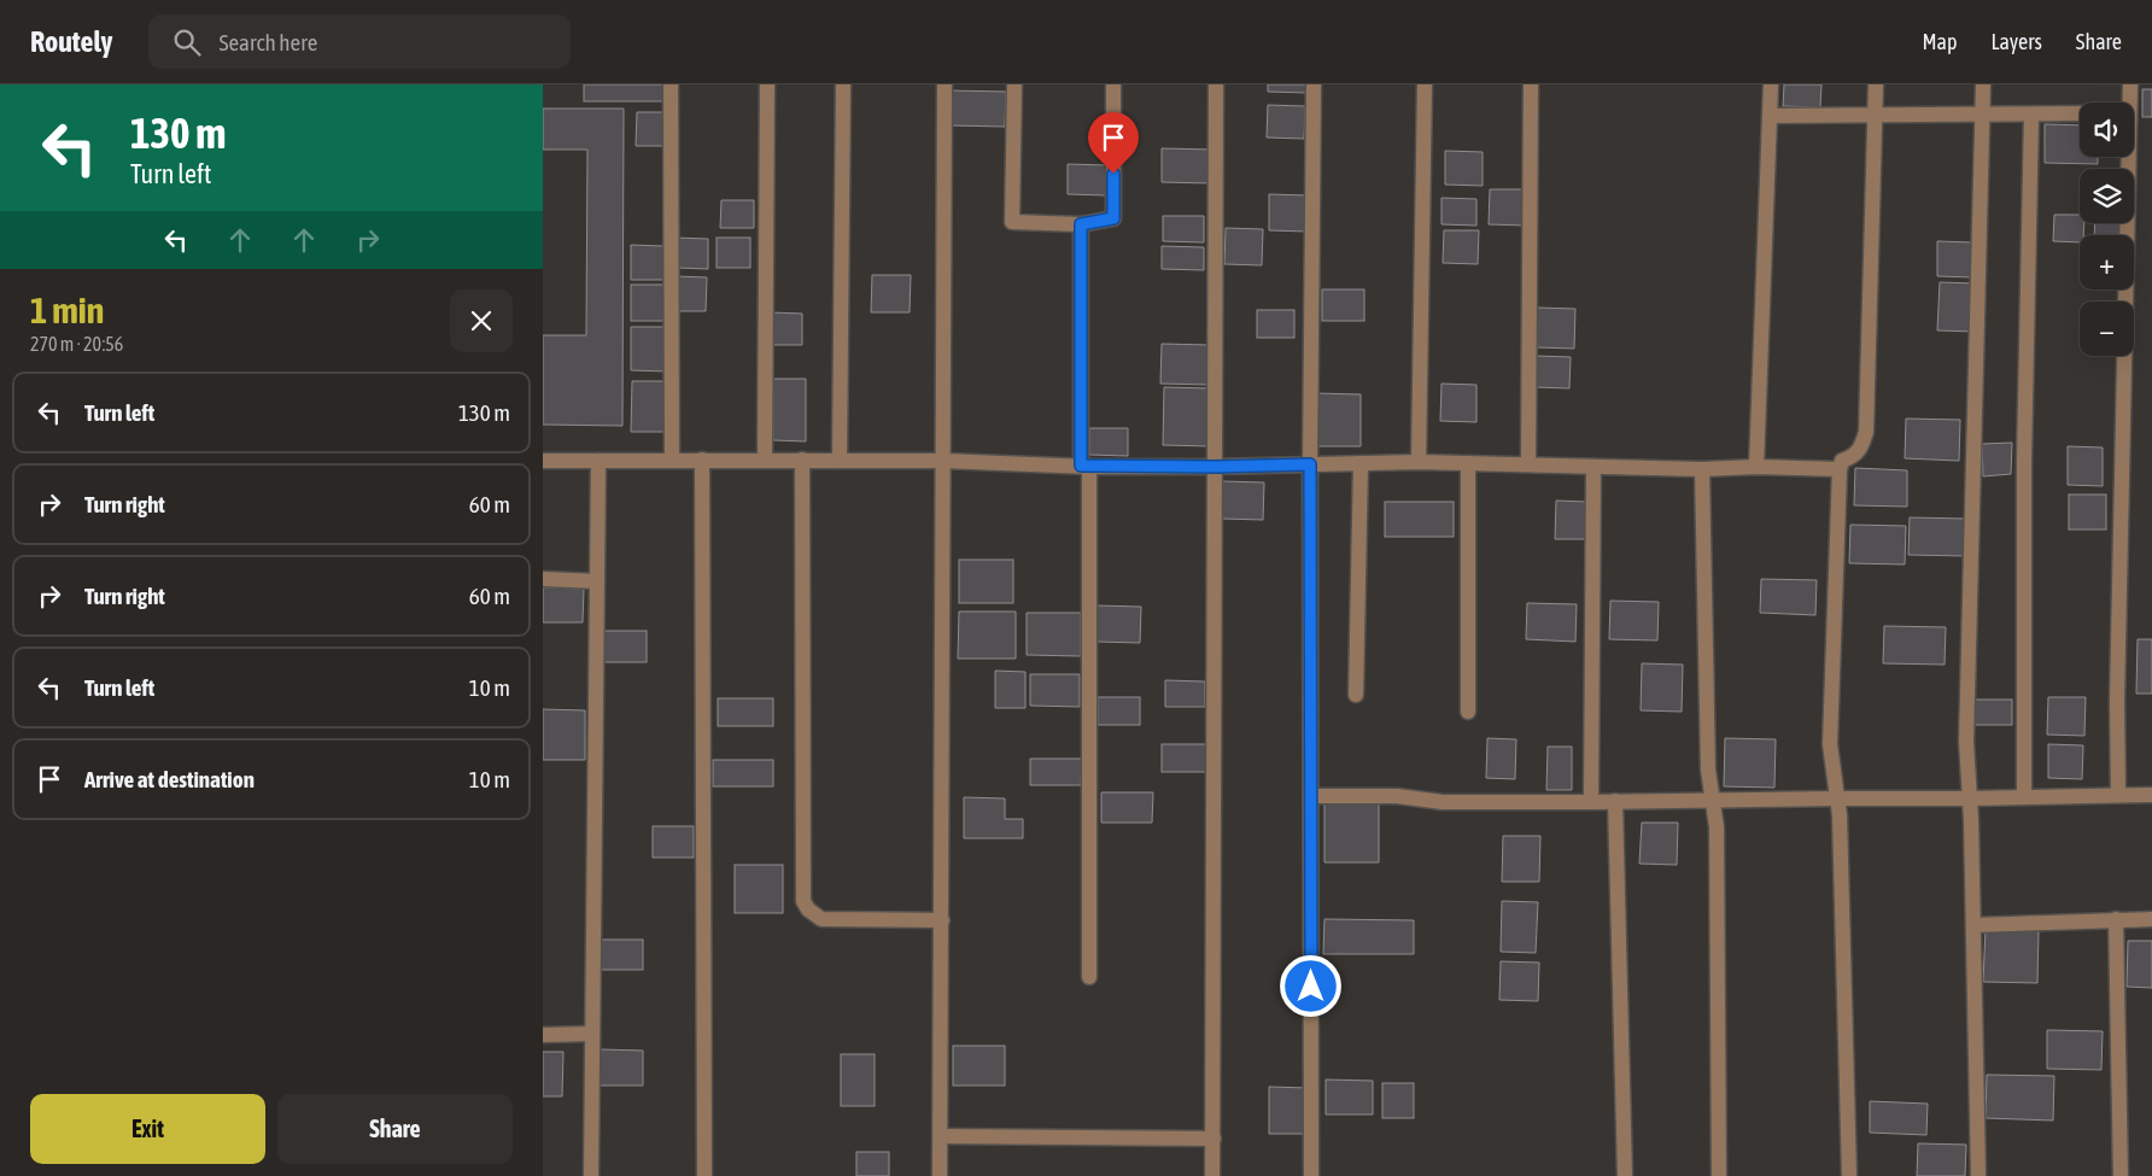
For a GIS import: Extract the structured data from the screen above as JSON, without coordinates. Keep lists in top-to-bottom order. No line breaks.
{"page":{"header":"Routely","search":"Search here","nav":["Map","Layers","Share"],"turn":["130 m","Turn left"],"map_buttons":["+","−"],"heading":["1 min","270 m · 20:56"],"list":[{"name":"Turn left","value":"130 m"},{"name":"Turn right","value":"60 m"},{"name":"Turn right","value":"60 m"},{"name":"Turn left","value":"10 m"},{"name":"Arrive at destination","value":"10 m"}],"buttons":["Exit","Share"]}}
